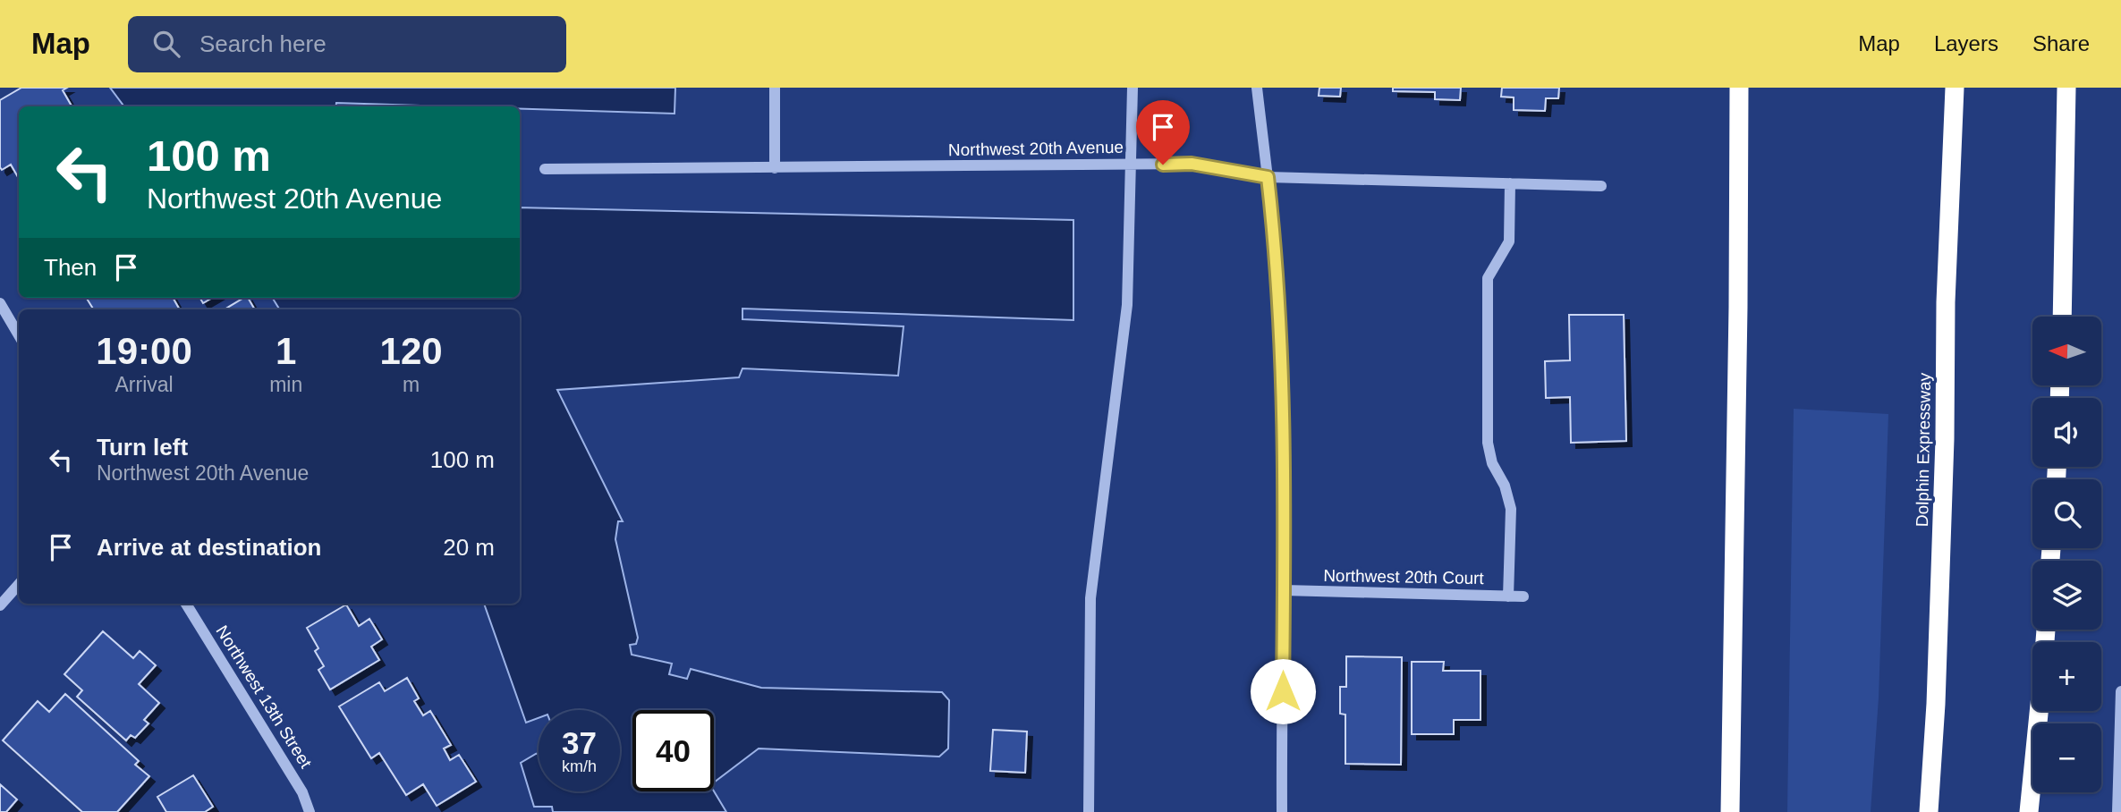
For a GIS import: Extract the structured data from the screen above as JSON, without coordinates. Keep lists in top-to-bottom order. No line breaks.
{"streets":{"highway":["Dolphin Expressway"],"street":["Northwest 20th Avenue","Northwest 20th Court","Northwest 13th Street"]},"north":"left","page":{"header":"Map","search":"Search here","nav":["Map","Layers","Share"],"turn":["100 m","Northwest 20th Avenue"],"then":"Then","eta":["19:00","Arrival","1","min","120","m"],"map_buttons":["+","−"],"list":[{"name":"Turn left","note":"Northwest 20th Avenue","value":"100 m"},{"name":"Arrive at destination","value":"20 m"}],"speed":"37 km/h","limit":"40"}}
